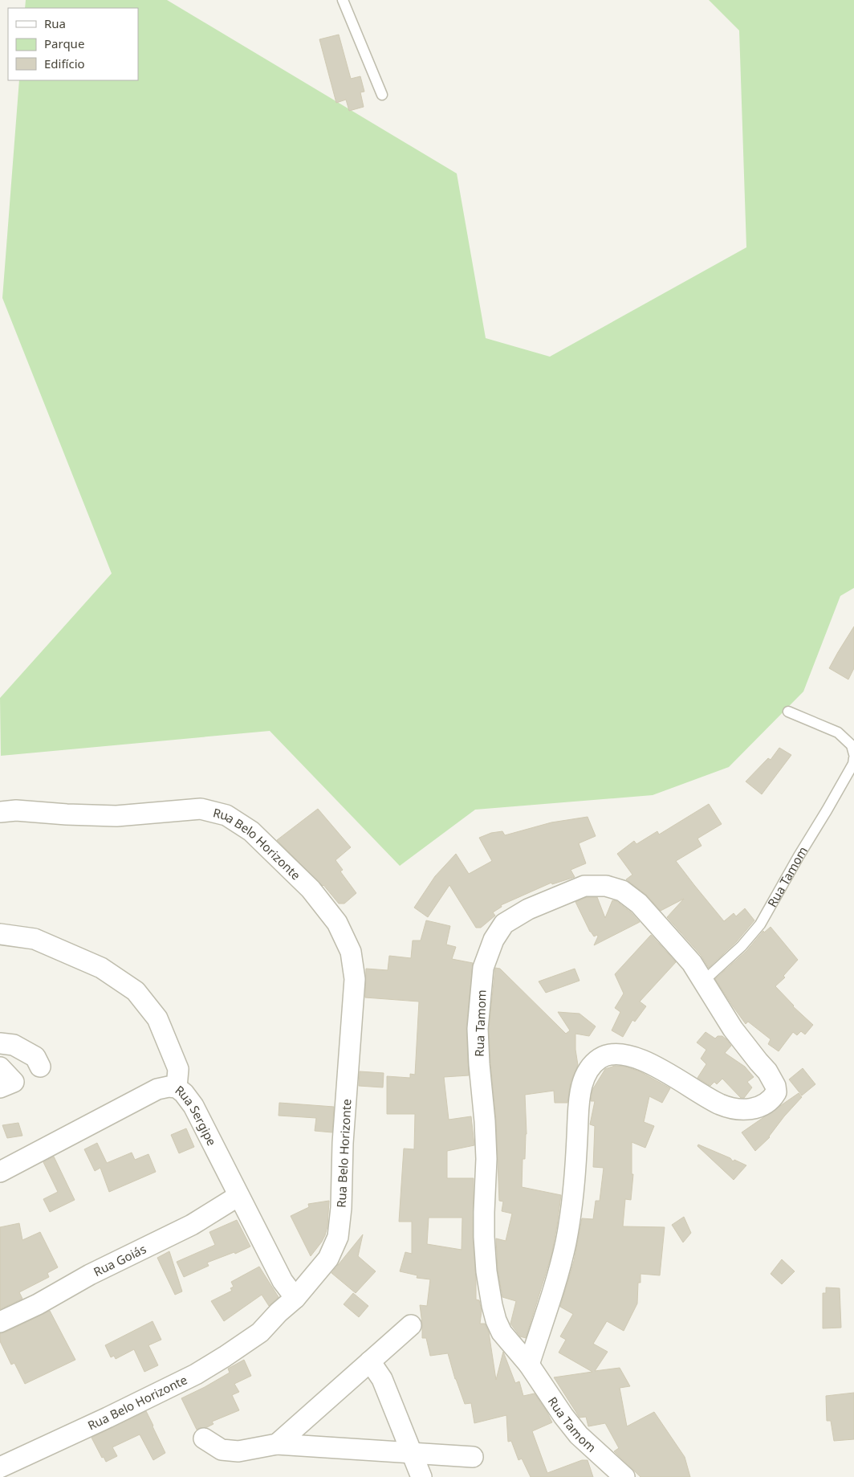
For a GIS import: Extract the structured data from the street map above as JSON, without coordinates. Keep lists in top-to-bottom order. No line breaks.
{"streets":{"street":["Rua Belo Horizonte","Rua Tamom","Rua Sergipe","Rua Goiás"]},"crossings":[["Rua Belo Horizonte","Rua Sergipe"],["Rua Sergipe","Rua Goiás"]],"legend":["Rua","Parque","Edifício"]}
